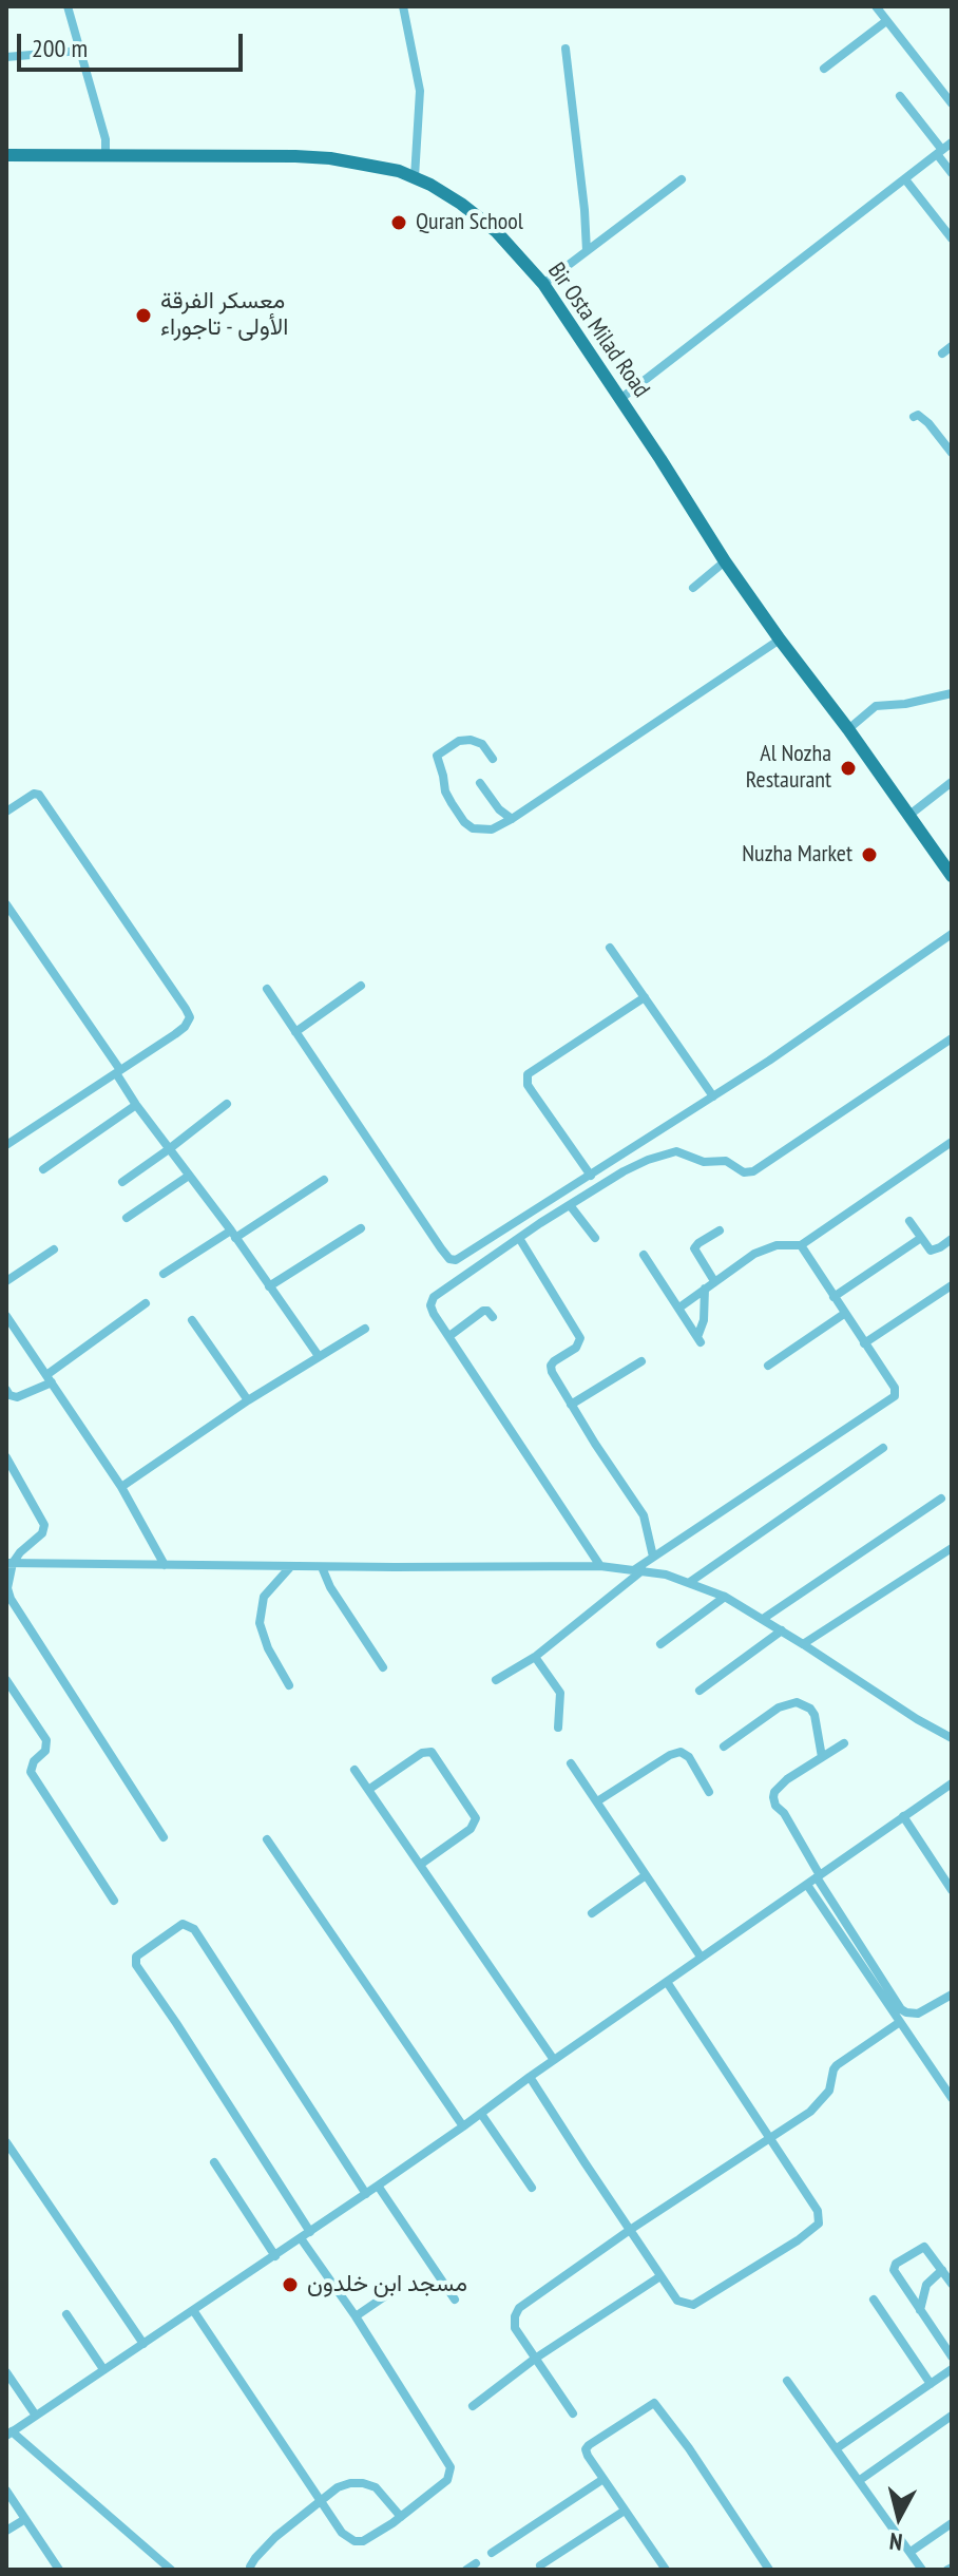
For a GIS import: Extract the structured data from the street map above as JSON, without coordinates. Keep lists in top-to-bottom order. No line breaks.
{"streets":{"main road":["Bir Osta Milad Road"]},"places":["Quran School","معسكر الفرقة الأولى - تاجوراء","Al Nozha Restaurant","Nuzha Market","مسجد ابن خلدون"],"scale_bar":"200 m","north":"bottom"}
